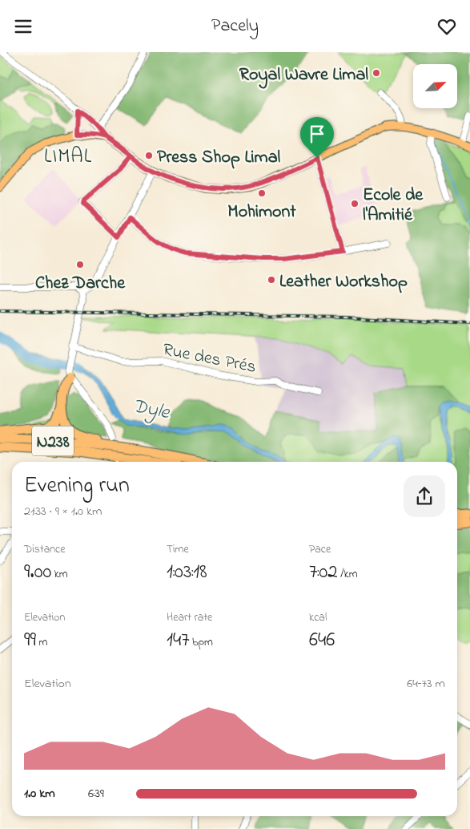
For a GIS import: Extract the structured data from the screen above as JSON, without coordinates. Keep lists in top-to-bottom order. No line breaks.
{"streets":{"highway":["N238"],"street":["Rue des Prés"]},"districts":["LIMAL"],"water":["Dyle"],"places":["Royal Wavre Limal","Press Shop Limal","Mohimont","Ecole de l'Amitié","Chez Darche","Leather Workshop"],"north":"top right","page":{"header":"Pacely","heading":["Evening run","21:33 · 9 × 1.0 km"],"stats":[["Distance","9.00 km"],["Time","1:03:18"],["Pace","7:02 /km"],["Elevation","99 m"],["Heart rate","147 bpm"],["kcal","646"]],"chart":["Elevation","64–73 m"],"list":[{"name":"1.0 km","note":"6:39"}]}}
